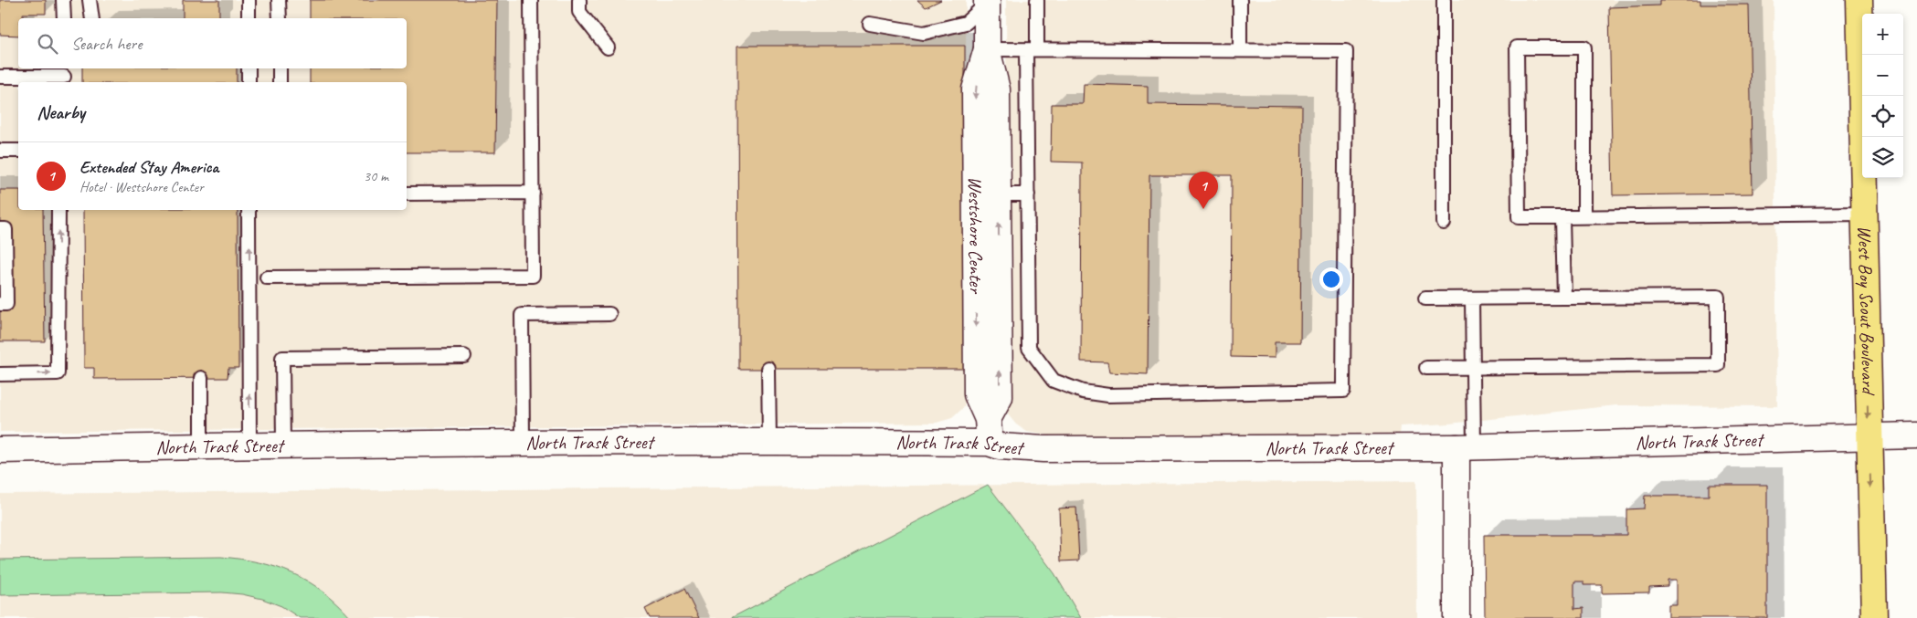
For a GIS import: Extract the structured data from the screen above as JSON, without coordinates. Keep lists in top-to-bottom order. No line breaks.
{"streets":{"main road":["West Boy Scout Boulevard"],"street":["Westshore Center","North Trask Street"]},"crossings":[["Westshore Center","North Trask Street"],["West Boy Scout Boulevard","North Trask Street"]],"one_way":["West Boy Scout Boulevard"],"page":{"map_buttons":["+","−"],"search":"Search here","heading":"Nearby","list":[{"mark":"1","name":"Extended Stay America","note":"Hotel · Westshore Center","value":"30 m"}],"pins":"1"}}
